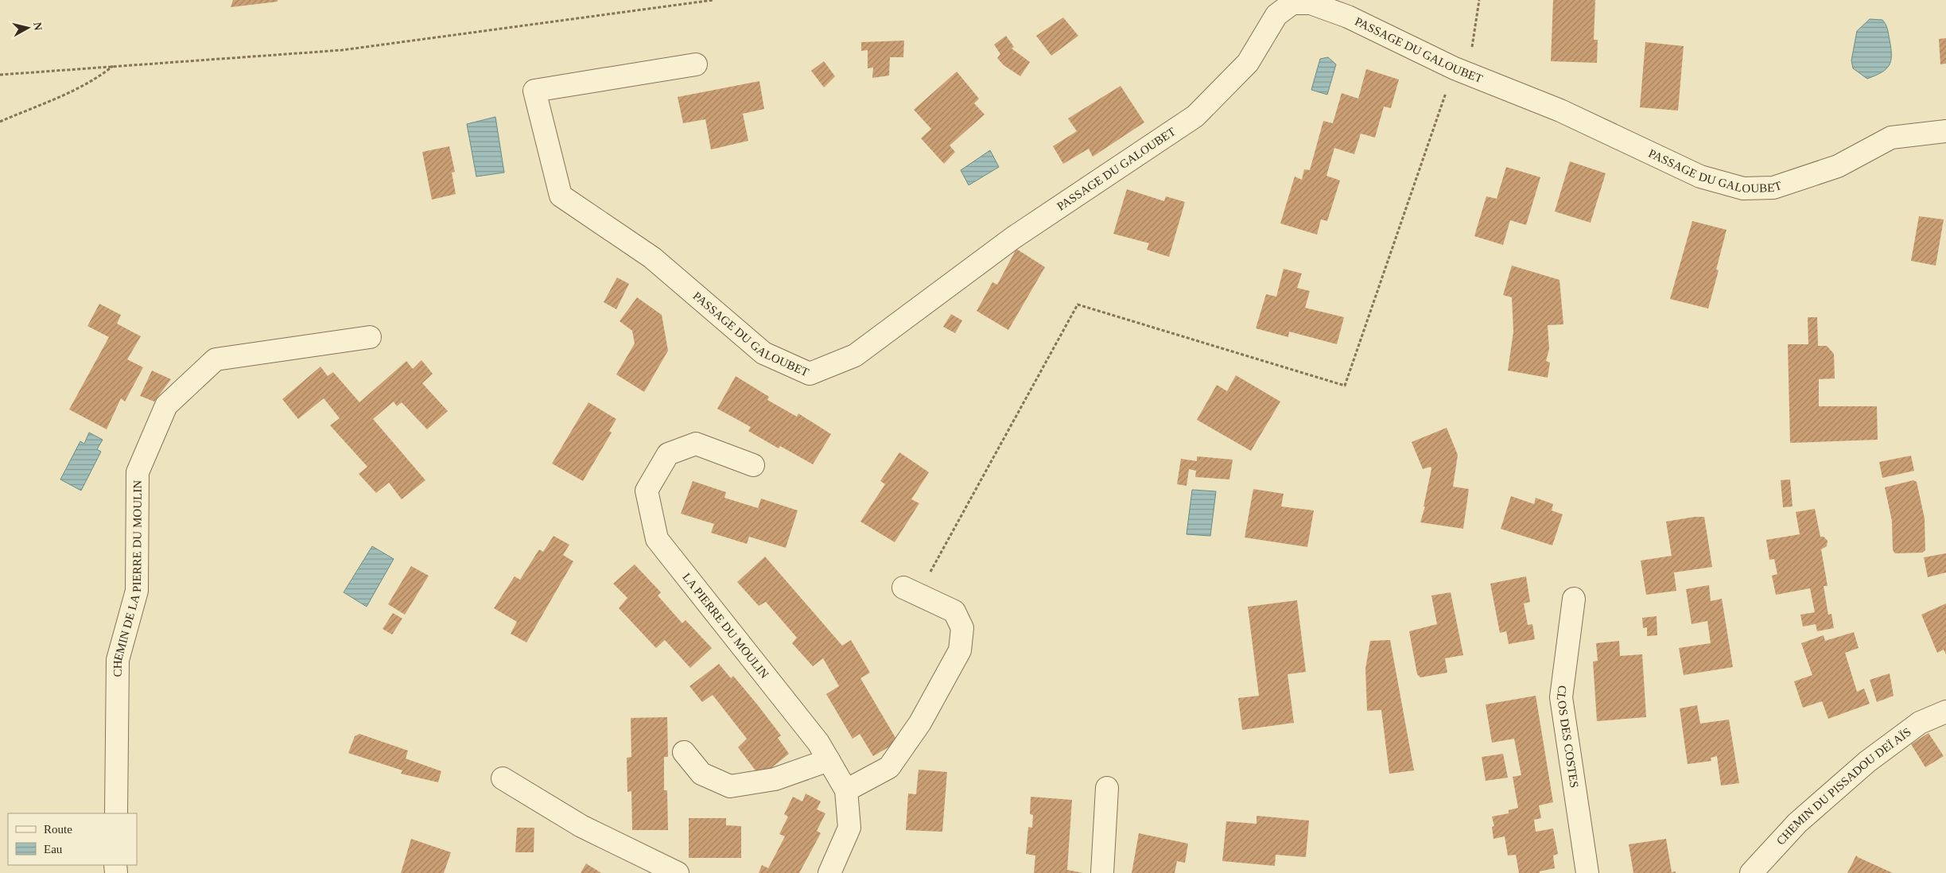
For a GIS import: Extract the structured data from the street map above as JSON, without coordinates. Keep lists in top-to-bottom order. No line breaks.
{"streets":{"street":["PASSAGE DU GALOUBET","CHEMIN DE LA PIERRE DU MOULIN","LA PIERRE DU MOULIN","CLOS DES COSTES","CHEMIN DU PISSADOU DEÏ AÏS"]},"legend":["Route","Eau"],"north":"right"}
